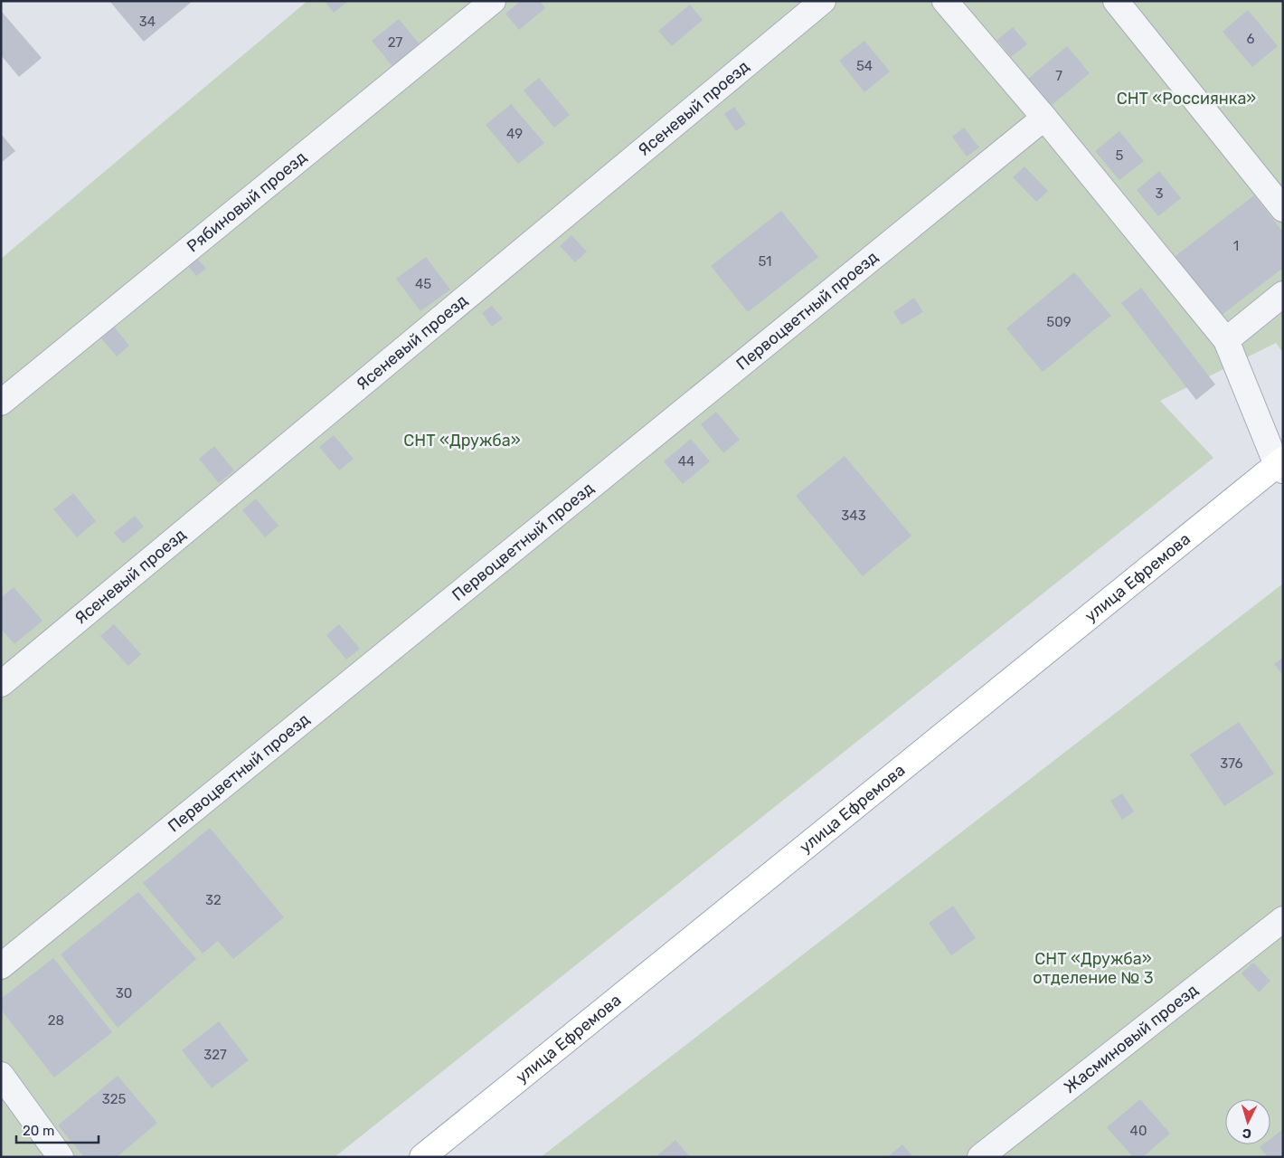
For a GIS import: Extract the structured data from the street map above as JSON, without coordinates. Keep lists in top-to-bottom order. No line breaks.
{"streets":{"main road":["улица Ефремова"],"street":["Ясеневый проезд","Рябиновый проезд","Первоцветный проезд","Жасминовый проезд"]},"parks":["СНТ «Россиянка»","СНТ «Дружба»","СНТ «Дружба» отделение № 3"],"house_numbers":["34","6","27","54","7","49","5","3","1","51","45","509","44","343","376","32","30","28","327","325","40"],"scale_bar":"20 m","north":"bottom"}
